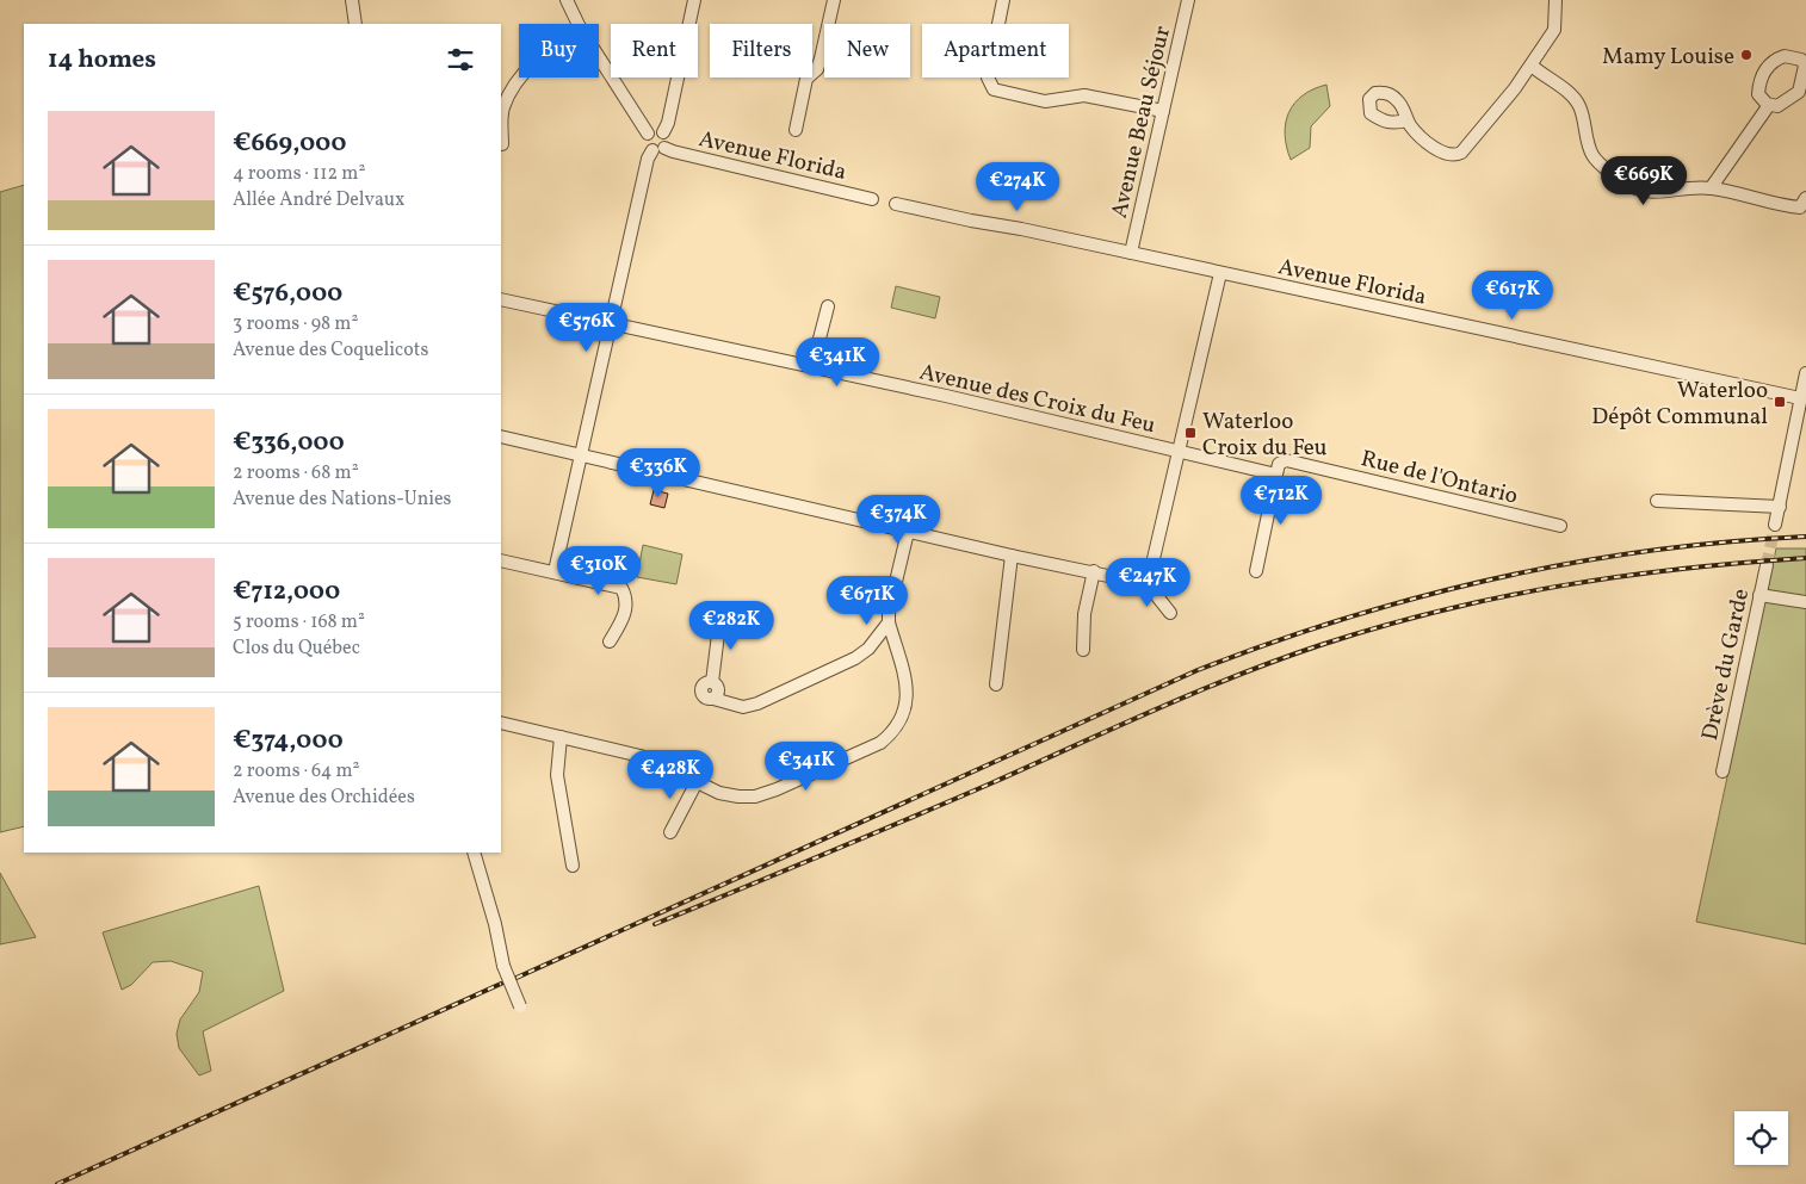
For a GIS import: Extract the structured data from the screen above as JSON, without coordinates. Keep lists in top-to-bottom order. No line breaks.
{"streets":{"street":["Avenue Beau Séjour","Avenue Florida","Avenue des Croix du Feu","Rue de l'Ontario","Drève du Garde"]},"crossings":[["Avenue Beau Séjour","Avenue Florida"]],"places":{"other":["Mamy Louise"],"transit":["Waterloo Dépôt Communal","Waterloo Croix du Feu"]},"page":{"chip":["Buy","Rent","Filters","New","Apartment"],"heading":"14 homes","list":[{"name":"€669,000","note":"4 rooms · 112 m² · Allée André Delvaux"},{"name":"€576,000","note":"3 rooms · 98 m² · Avenue des Coquelicots"},{"name":"€336,000","note":"2 rooms · 68 m² · Avenue des Nations-Unies"},{"name":"€712,000","note":"5 rooms · 168 m² · Clos du Québec"},{"name":"€374,000","note":"2 rooms · 64 m² · Avenue des Orchidées"}],"price":["€669K","€274K","€617K","€576K","€341K","€336K","€712K","€374K","€310K","€247K","€671K","€282K","€341K","€428K"]}}
